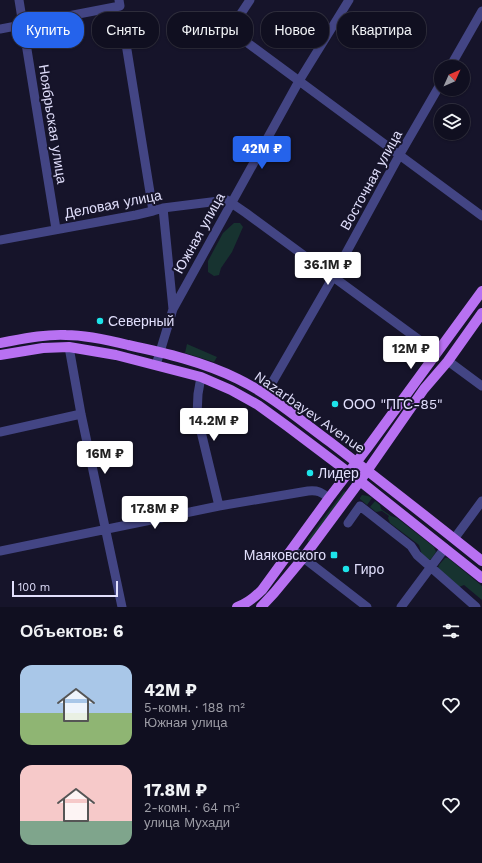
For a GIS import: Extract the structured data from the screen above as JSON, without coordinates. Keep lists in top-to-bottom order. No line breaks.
{"streets":{"main road":["Nazarbayev Avenue"],"street":["Ноябрьская улица","Восточная улица","Деловая улица","Южная улица"]},"crossings":[["Ноябрьская улица","Деловая улица"],["Восточная улица","Nazarbayev Avenue"],["Деловая улица","Южная улица"],["Южная улица","Nazarbayev Avenue"]],"places":{"other":["Северный","ООО \"ПГС-85\"","Лидер","Гиро"],"transit":["Маяковского"]},"scale_bar":"100 m","north":"top right","page":{"chip":["Купить","Снять","Фильтры","Новое","Квартира"],"price":["42M ₽","36.1M ₽","12M ₽","14.2M ₽","16M ₽","17.8M ₽"],"scale":"100 m","heading":"Объектов: 6","list":[{"name":"42M ₽","note":"5-комн. · 188 m² · Южная улица"},{"name":"17.8M ₽","note":"2-комн. · 64 m² · улица Мухади"}]}}
